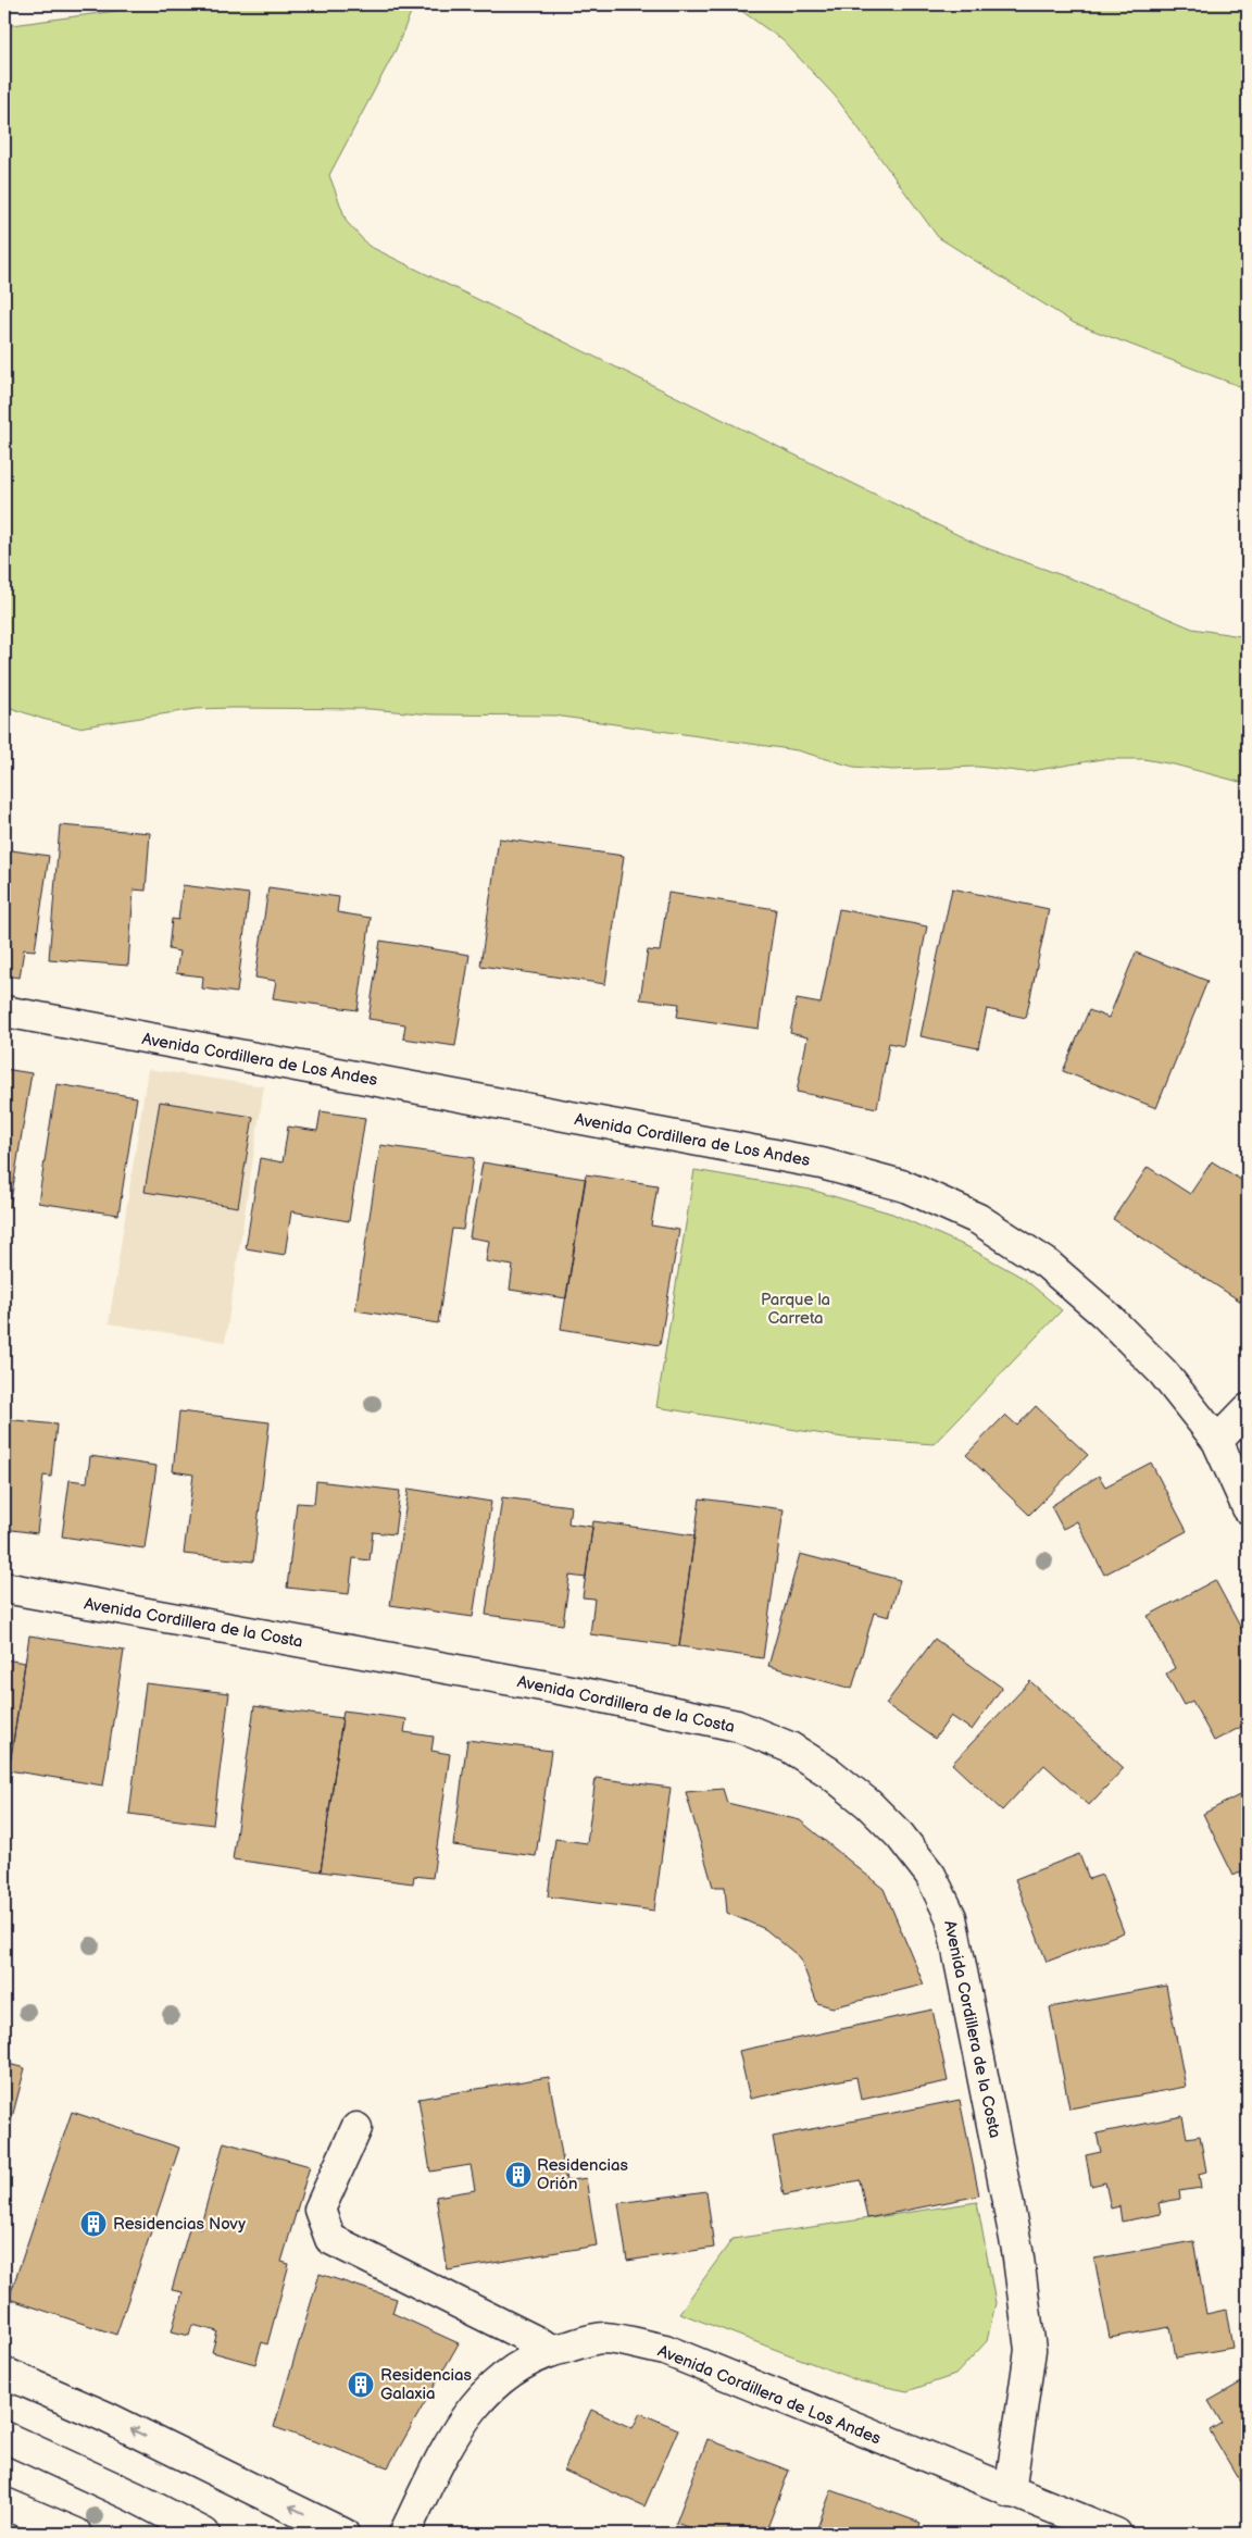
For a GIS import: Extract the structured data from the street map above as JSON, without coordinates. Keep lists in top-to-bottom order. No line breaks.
{"streets":{"street":["Avenida Cordillera de Los Andes","Avenida Cordillera de la Costa"]},"crossings":[["Avenida Cordillera de Los Andes","Avenida Cordillera de la Costa"]],"parks":["Parque la Carreta"],"places":{"building":["Residencias Orión","Residencias Novy","Residencias Galaxia"]}}
